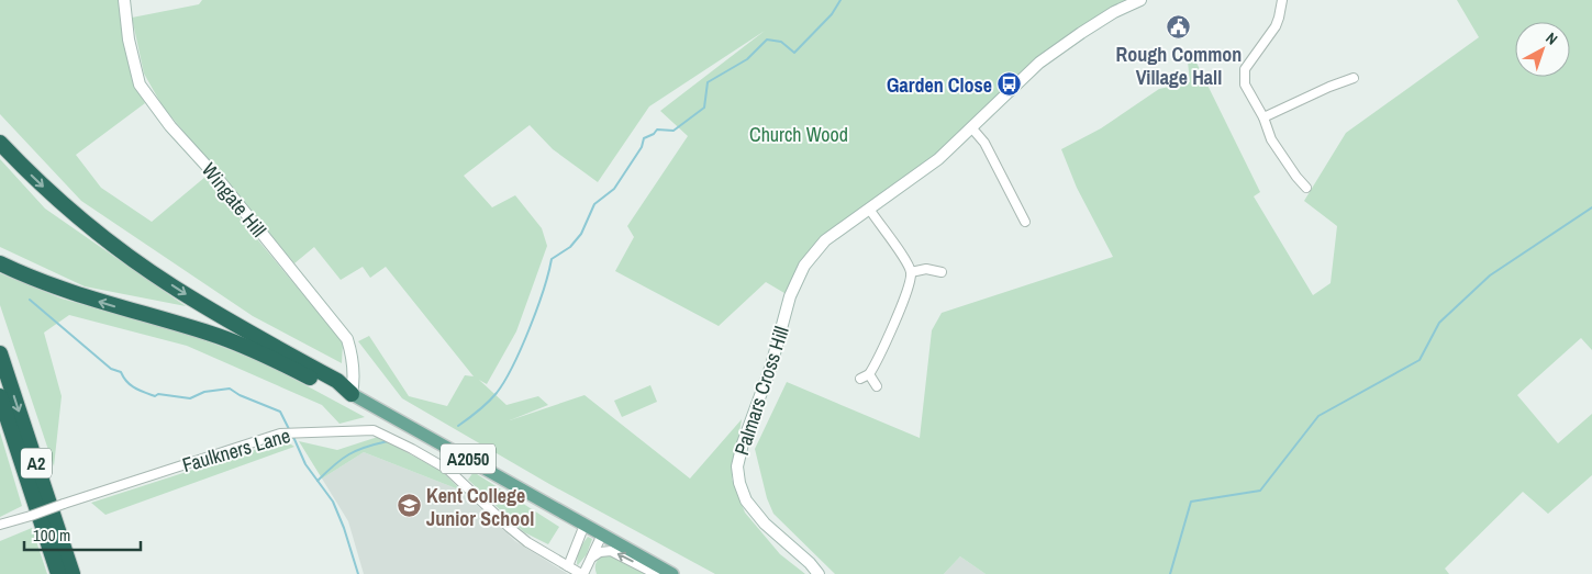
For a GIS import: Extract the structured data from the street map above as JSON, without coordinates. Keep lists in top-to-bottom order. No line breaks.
{"streets":{"highway":["A2"],"main road":["A2050"],"street":["Wingate Hill","Palmars Cross Hill","Faulkners Lane"]},"crossings":[["Wingate Hill","A2050"],["Faulkners Lane","A2050"]],"parks":["Church Wood"],"places":{"public building":["Rough Common Village Hall"],"bus stop":["Garden Close"],"school or university":["Kent College Junior School"]},"scale_bar":"100 m","north":"top right"}
